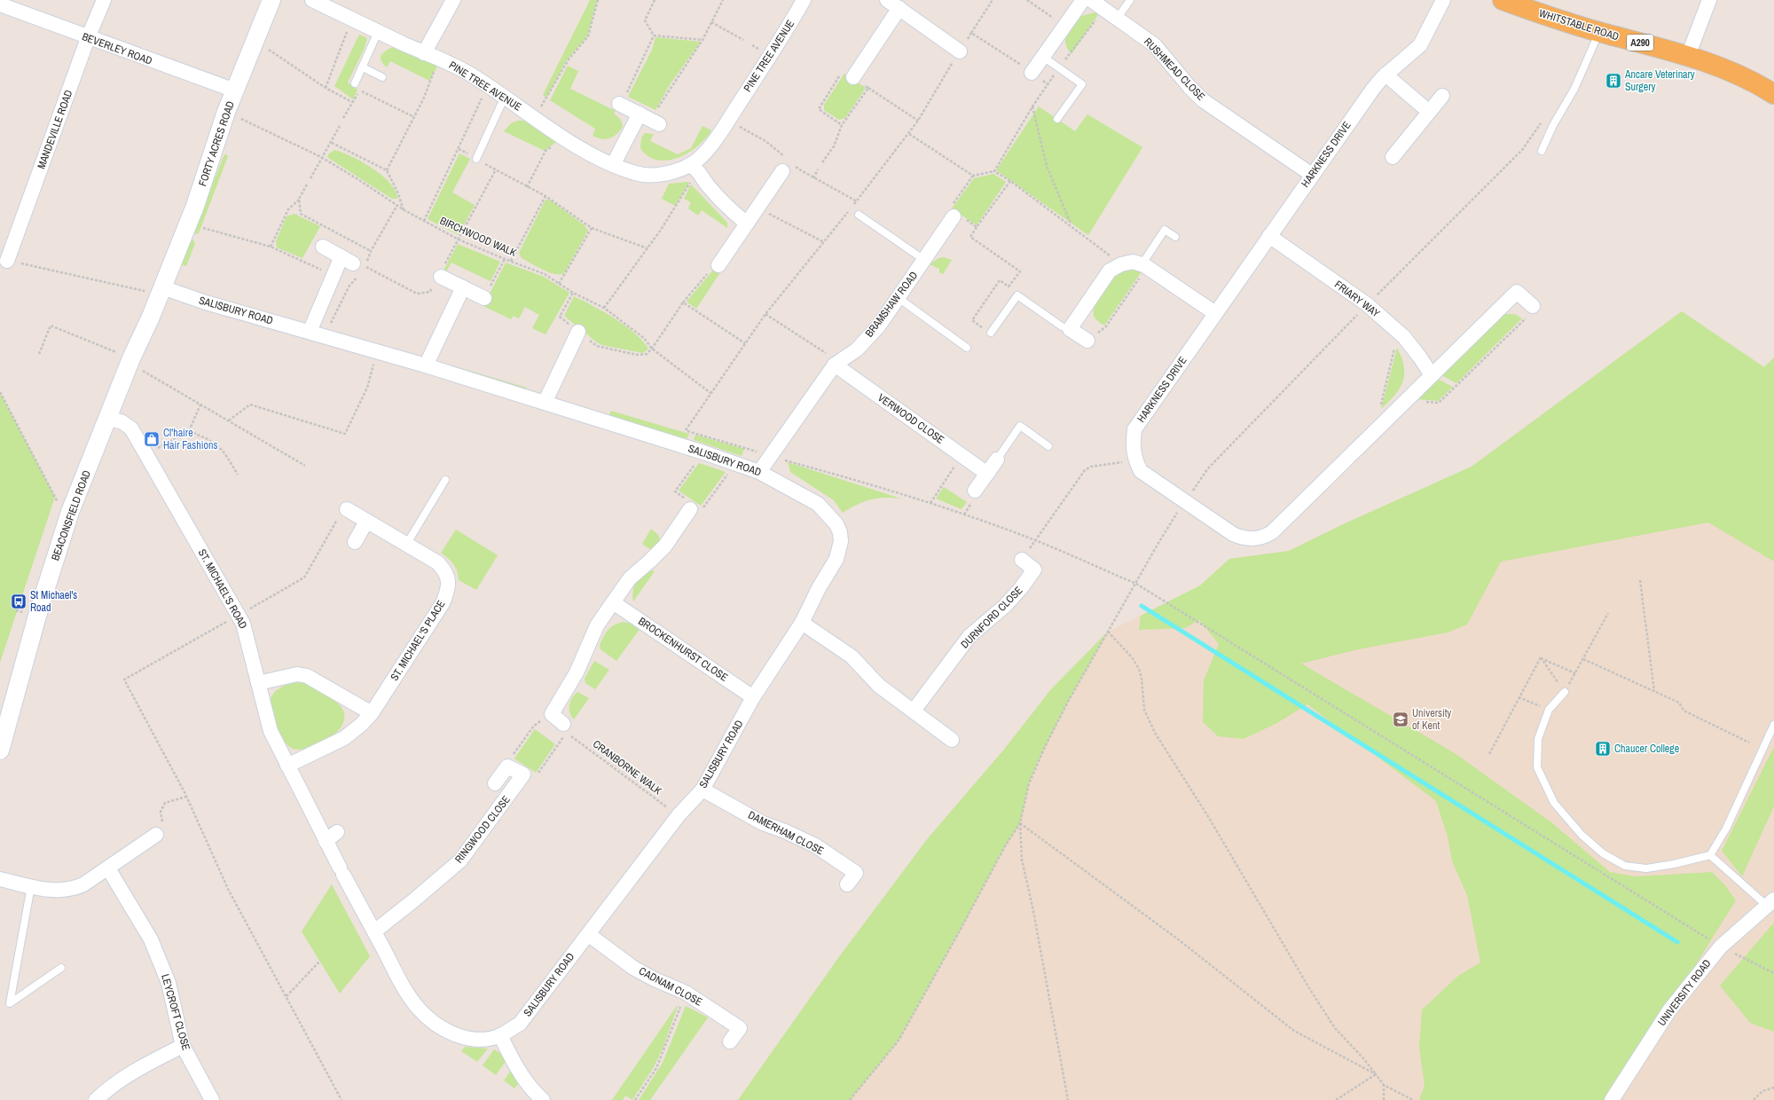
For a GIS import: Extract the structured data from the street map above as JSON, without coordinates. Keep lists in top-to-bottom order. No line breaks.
{"streets":{"main road":["WHITSTABLE ROAD","A290"],"street":["BEVERLEY ROAD","PINE TREE AVENUE","RUSHMEAD CLOSE","MANDEVILLE ROAD","FORTY ACRES ROAD","HARKNESS DRIVE","FRIARY WAY","BRAMSHAW ROAD","SALISBURY ROAD","VERWOOD CLOSE","BEACONSFIELD ROAD","ST. MICHAEL'S ROAD","DURNFORD CLOSE","ST. MICHAEL'S PLACE","BROCKENHURST CLOSE","RINGWOOD CLOSE","DAMERHAM CLOSE","CADNAM CLOSE","UNIVERSITY ROAD","LEYCROFT CLOSE"],"path":["BIRCHWOOD WALK","CRANBORNE WALK"]},"crossings":[["BEVERLEY ROAD","MANDEVILLE ROAD"],["BEVERLEY ROAD","FORTY ACRES ROAD"],["RUSHMEAD CLOSE","HARKNESS DRIVE"],["FORTY ACRES ROAD","BIRCHWOOD WALK"],["FORTY ACRES ROAD","SALISBURY ROAD"],["FORTY ACRES ROAD","BEACONSFIELD ROAD"],["HARKNESS DRIVE","FRIARY WAY"],["BRAMSHAW ROAD","SALISBURY ROAD"],["BRAMSHAW ROAD","VERWOOD CLOSE"],["SALISBURY ROAD","BEACONSFIELD ROAD"],["SALISBURY ROAD","ST. MICHAEL'S ROAD"],["SALISBURY ROAD","BROCKENHURST CLOSE"],["SALISBURY ROAD","CRANBORNE WALK"],["SALISBURY ROAD","RINGWOOD CLOSE"],["SALISBURY ROAD","DAMERHAM CLOSE"],["SALISBURY ROAD","CADNAM CLOSE"],["BEACONSFIELD ROAD","ST. MICHAEL'S ROAD"],["ST. MICHAEL'S ROAD","ST. MICHAEL'S PLACE"]],"places":{"building":["Ancare Veterinary Surgery","Chaucer College"],"shop":["Cl'haire Hair Fashions"],"bus stop":["St Michael's Road"],"school or university":["University of Kent"]}}
